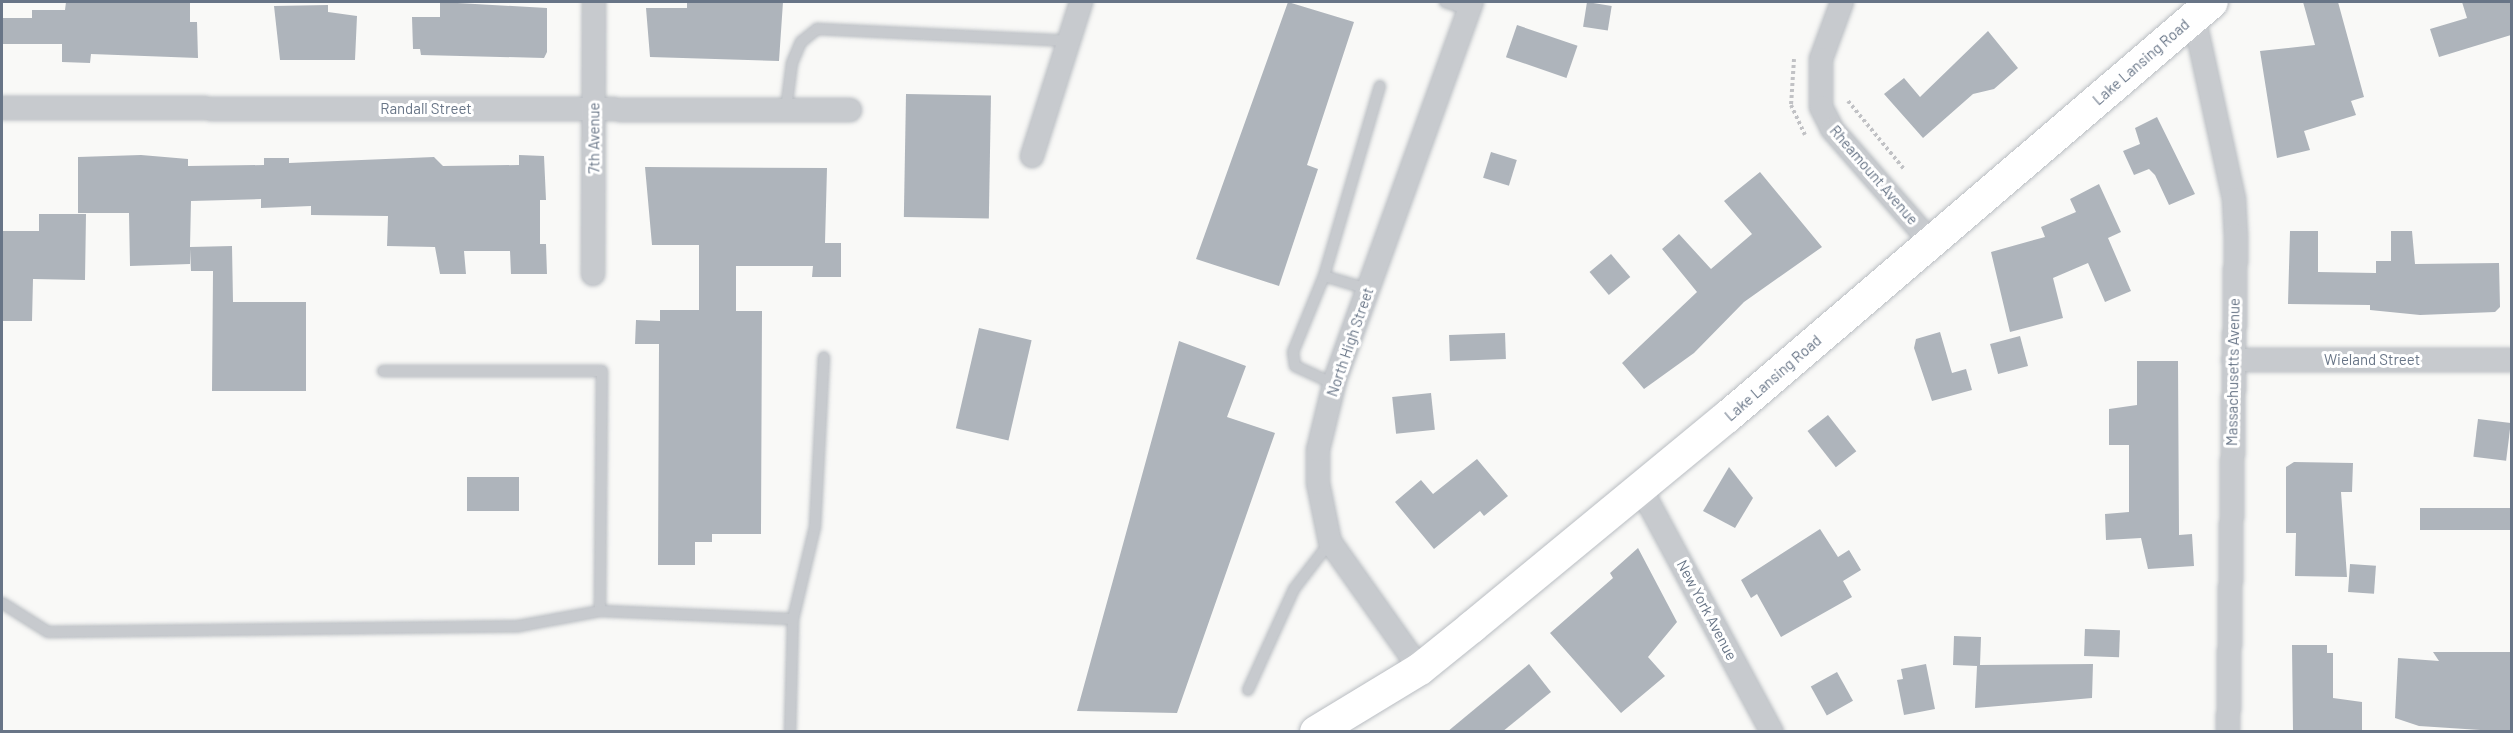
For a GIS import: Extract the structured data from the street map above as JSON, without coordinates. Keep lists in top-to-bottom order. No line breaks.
{"streets":{"main road":["Lake Lansing Road"],"street":["Randall Street","7th Avenue","Rheamount Avenue","North High Street","Wieland Street","Massachusetts Avenue","New York Avenue"]},"crossings":[["Lake Lansing Road","Rheamount Avenue"],["Lake Lansing Road","North High Street"],["Lake Lansing Road","Massachusetts Avenue"],["Lake Lansing Road","New York Avenue"],["Randall Street","7th Avenue"],["Wieland Street","Massachusetts Avenue"]]}
